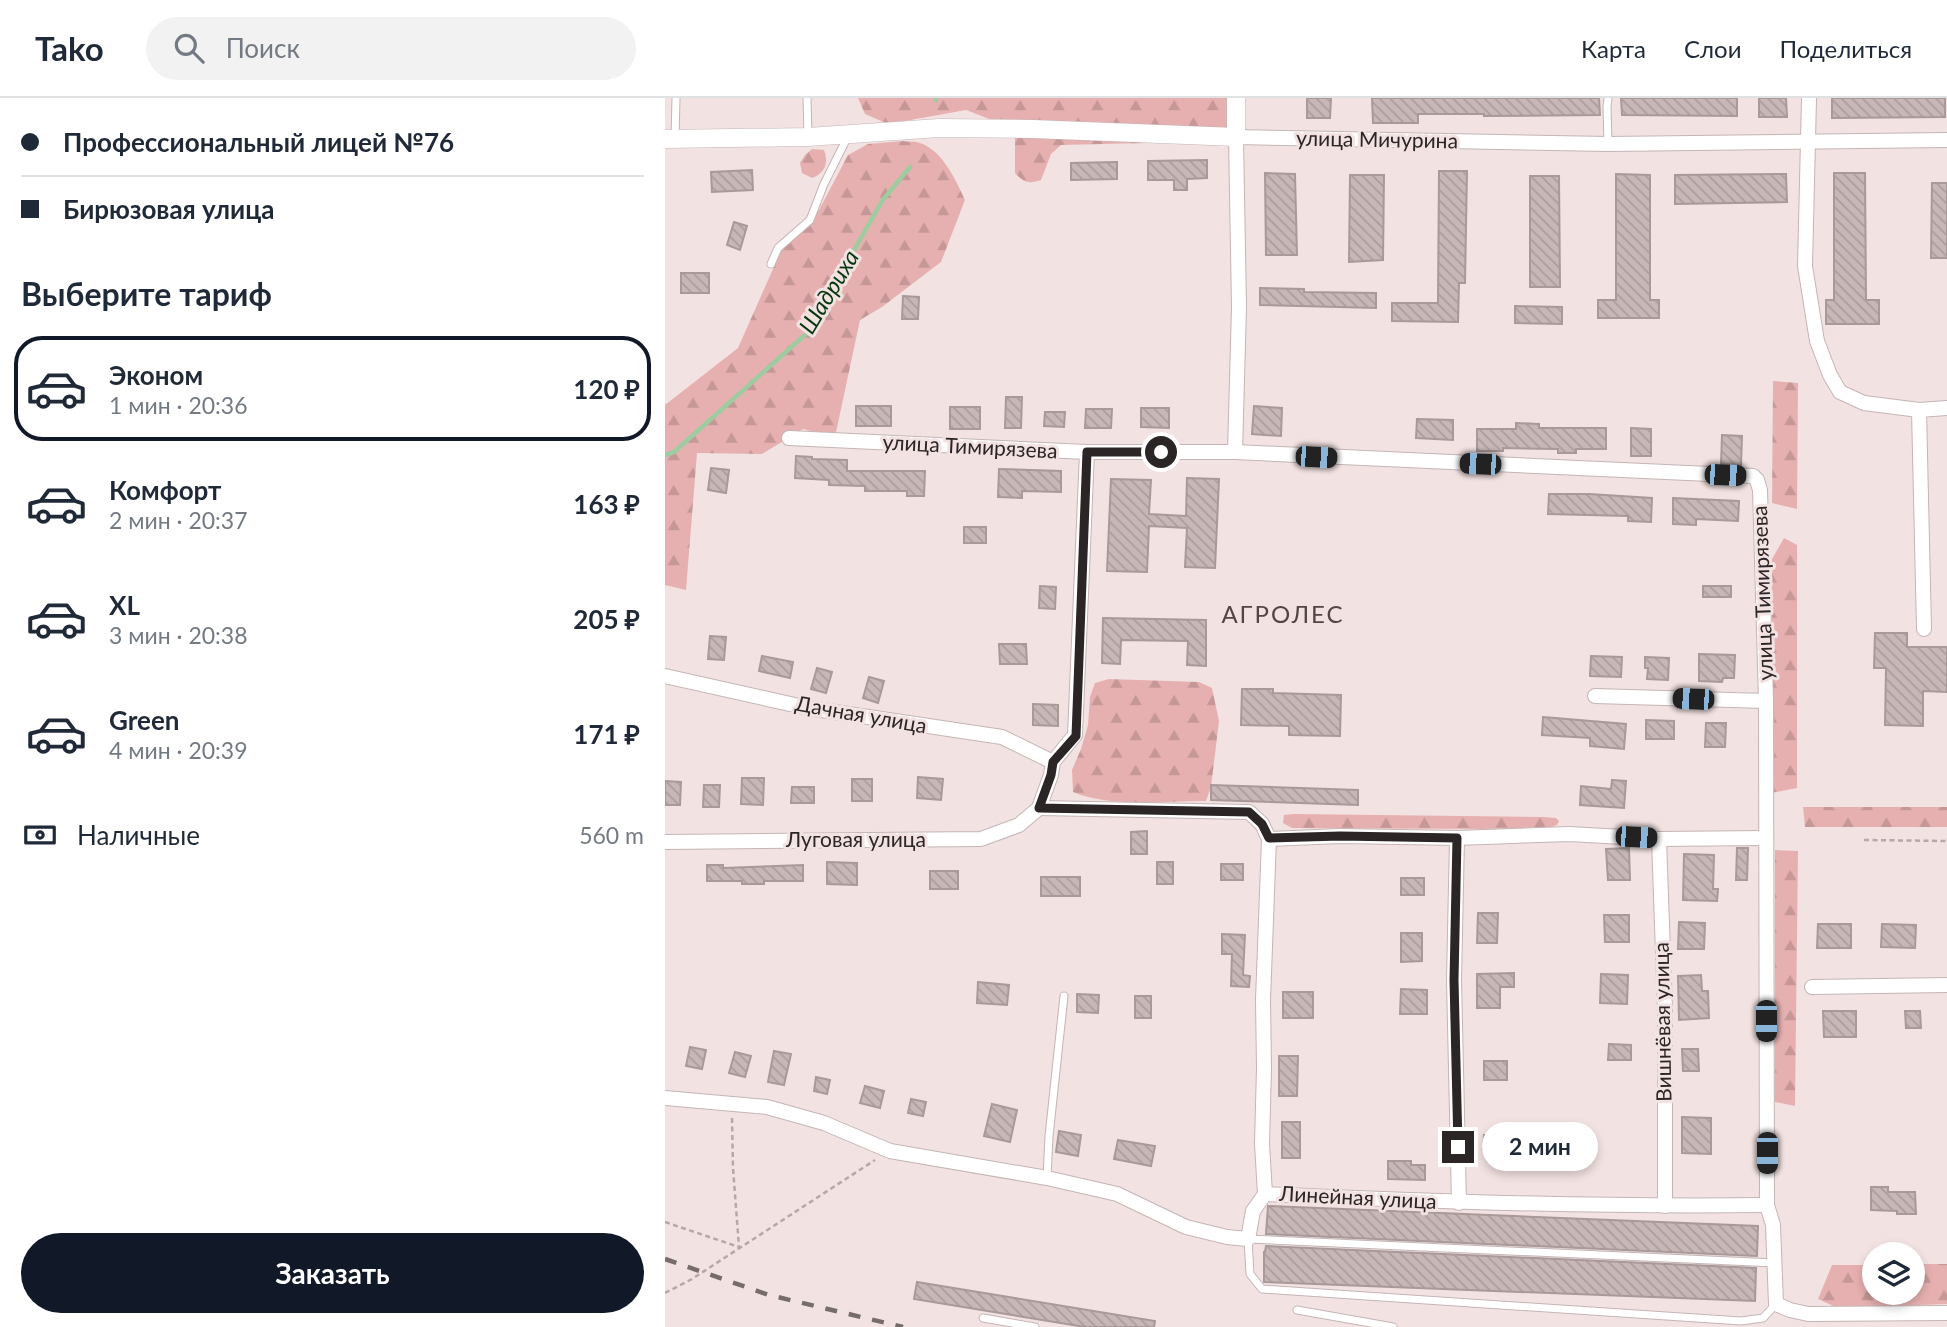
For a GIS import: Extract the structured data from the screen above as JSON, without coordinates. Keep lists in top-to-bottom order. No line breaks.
{"streets":{"street":["улица Мичурина","улица Тимирязева","Дачная улица","Луговая улица","Вишнёвая улица","Линейная улица"]},"crossings":[["улица Тимирязева","Линейная улица"],["Вишнёвая улица","Линейная улица"]],"districts":["АГРОЛЕС"],"water":["Шадриха"],"page":{"header":"Tako","search":"Поиск","nav":["Карта","Слои","Поделиться"],"banner":["Профессиональный лицей №76","Бирюзовая улица"],"heading":"Выберите тариф","list":[{"name":"Эконом","note":"1 мин · 20:36","value":"120 ₽"},{"name":"Комфорт","note":"2 мин · 20:37","value":"163 ₽"},{"name":"XL","note":"3 мин · 20:38","value":"205 ₽"},{"name":"Green","note":"4 мин · 20:39","value":"171 ₽"}],"pay":["Наличные","560 m"],"bubble":"2 мин","buttons":"Заказать"}}
